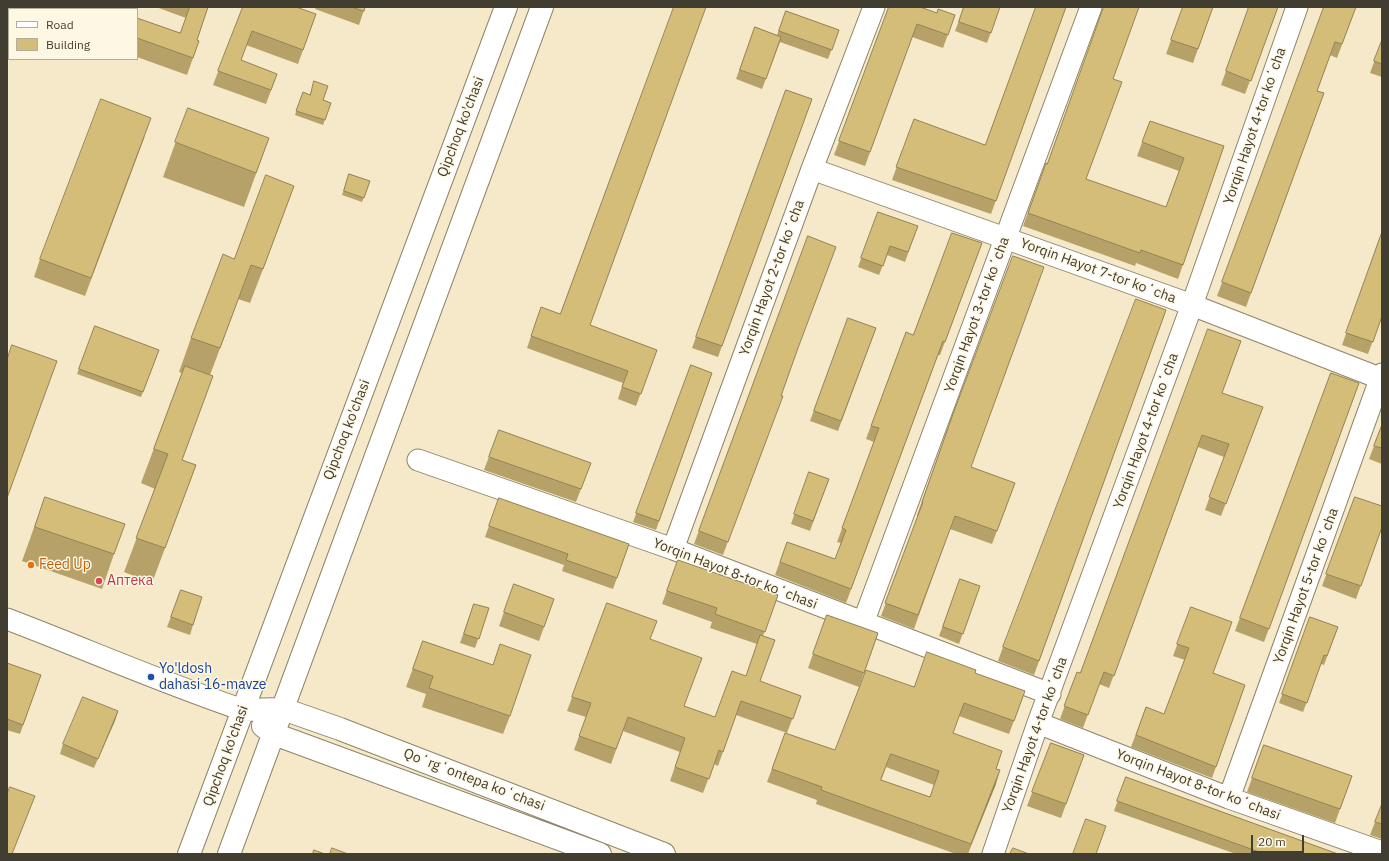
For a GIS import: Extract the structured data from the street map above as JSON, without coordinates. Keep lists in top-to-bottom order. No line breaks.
{"streets":{"main road":["Qipchoq ko'chasi","Qoʻrgʻontepa koʻchasi"],"street":["Yorqin Hayot 4-tor koʻcha","Yorqin Hayot 7-tor koʻcha","Yorqin Hayot 2-tor koʻcha","Yorqin Hayot 3-tor koʻcha","Yorqin Hayot 8-tor koʻchasi","Yorqin Hayot 5-tor koʻcha"]},"crossings":[["Yorqin Hayot 4-tor koʻcha","Yorqin Hayot 7-tor koʻcha"],["Yorqin Hayot 4-tor koʻcha","Yorqin Hayot 8-tor koʻchasi"],["Qipchoq ko'chasi","Qoʻrgʻontepa koʻchasi"],["Yorqin Hayot 7-tor koʻcha","Yorqin Hayot 2-tor koʻcha"],["Yorqin Hayot 7-tor koʻcha","Yorqin Hayot 3-tor koʻcha"],["Yorqin Hayot 7-tor koʻcha","Yorqin Hayot 5-tor koʻcha"],["Yorqin Hayot 2-tor koʻcha","Yorqin Hayot 8-tor koʻchasi"],["Yorqin Hayot 3-tor koʻcha","Yorqin Hayot 8-tor koʻchasi"],["Yorqin Hayot 8-tor koʻchasi","Yorqin Hayot 5-tor koʻcha"]],"places":["Feed Up","Аптека","Yo'ldosh dahasi 16-mavze"],"legend":["Road","Building"],"scale_bar":"20 m"}
